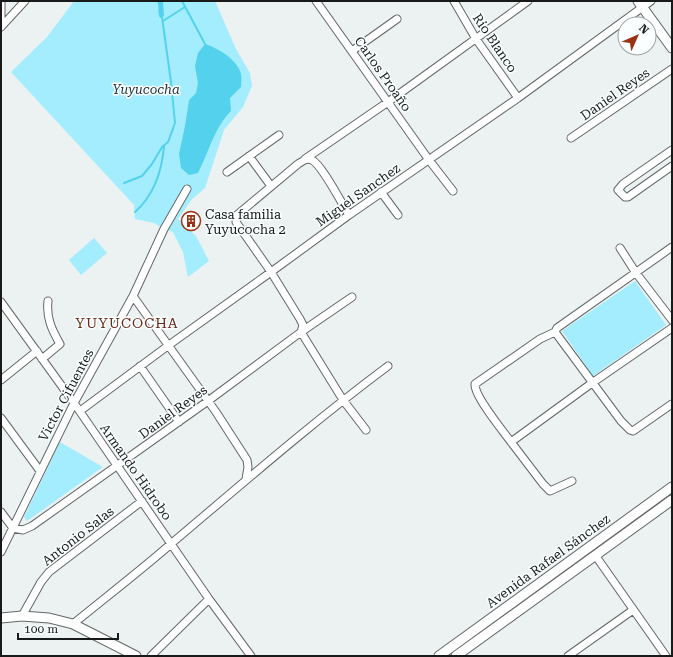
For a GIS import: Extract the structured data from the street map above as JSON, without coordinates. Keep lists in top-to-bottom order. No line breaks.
{"streets":{"street":["Río Blanco","Carlos Proaño","Daniel Reyes","Miguel Sanchez","Victor Cifuentes","Armando Hidrobo","Antonio Salas","Avenida Rafael Sánchez"]},"crossings":[["Río Blanco","Miguel Sanchez"],["Carlos Proaño","Miguel Sanchez"],["Daniel Reyes","Victor Cifuentes"],["Daniel Reyes","Armando Hidrobo"],["Miguel Sanchez","Armando Hidrobo"],["Victor Cifuentes","Armando Hidrobo"],["Armando Hidrobo","Antonio Salas"]],"districts":["YUYUCOCHA"],"parks":["Yuyucocha"],"places":{"building":["Casa familia Yuyucocha 2"]},"scale_bar":"100 m","north":"top right"}
